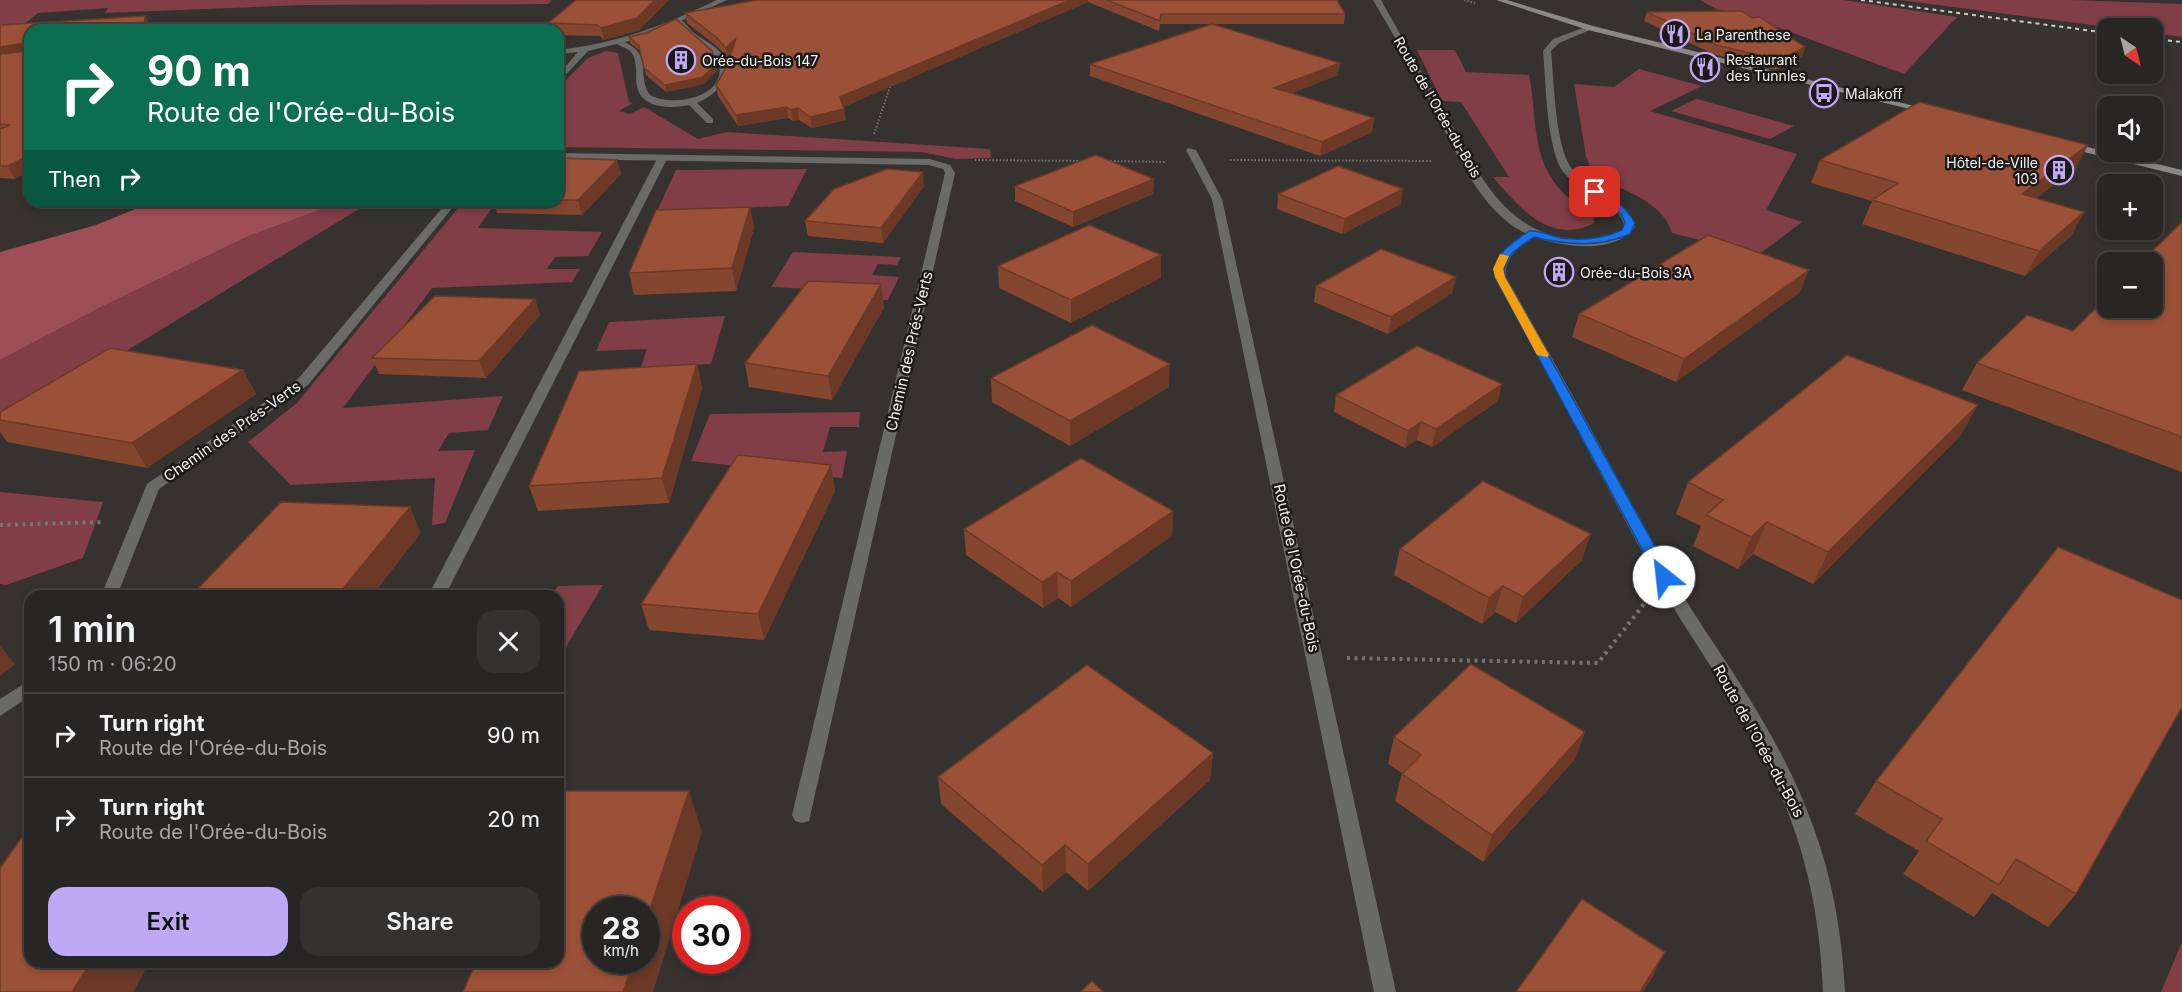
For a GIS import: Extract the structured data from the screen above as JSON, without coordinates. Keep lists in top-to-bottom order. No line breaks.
{"streets":{"street":["Route de l'Orée-du-Bois","Chemin des Prés-Verts"]},"places":{"restaurant":["La Parenthese","Restaurant des Tunnles"],"building":["Orée-du-Bois 147","Hôtel-de-Ville 103","Orée-du-Bois 3A"],"bus stop":["Malakoff"]},"north":"bottom right","page":{"map_buttons":["+","−"],"turn":["90 m","Route de l'Orée-du-Bois"],"then":"Then","heading":["1 min","150 m · 06:20"],"list":[{"name":"Turn right","note":"Route de l'Orée-du-Bois","value":"90 m"},{"name":"Turn right","note":"Route de l'Orée-du-Bois","value":"20 m"}],"buttons":["Exit","Share"],"speed":"28 km/h","limit":"30"}}
